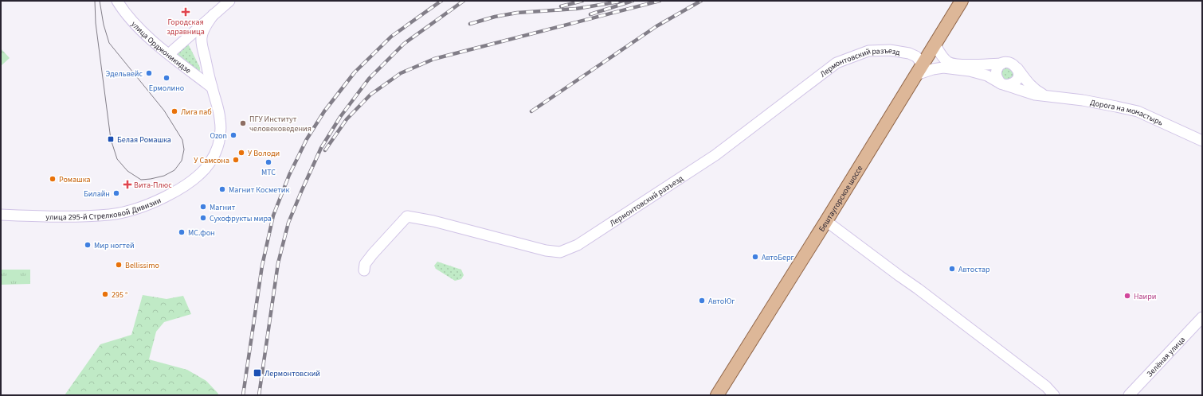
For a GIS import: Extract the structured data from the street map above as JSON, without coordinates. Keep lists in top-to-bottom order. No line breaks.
{"streets":{"main road":["Бештаугорское шоссе"],"street":["улица Орджоникидзе","Лермонтовский разъезд","Дорога на монастырь","улица 295-й Стрелковой Дивизии","Зелёная улица"]},"crossings":[["улица Орджоникидзе","улица 295-й Стрелковой Дивизии"],["Лермонтовский разъезд","Дорога на монастырь"],["Лермонтовский разъезд","Бештаугорское шоссе"],["Дорога на монастырь","Бештаугорское шоссе"]],"places":{"health":["Городская здравница","Вита-Плюс"],"other":["Эдельвейс","Ермолино","Лига паб","ПГУ Институт человековедения","Ozon","У Володи","У Самсона","МТС","Ромашка","Магнит Косметик","Билайн","Магнит","Сухофрукты мира","МС.фон","Мир ногтей","АвтоБерг","Bellissimo","Автостар","295 °","Наири","АвтоЮг"],"transit":["Белая Ромашка","Лермонтовский"]}}
